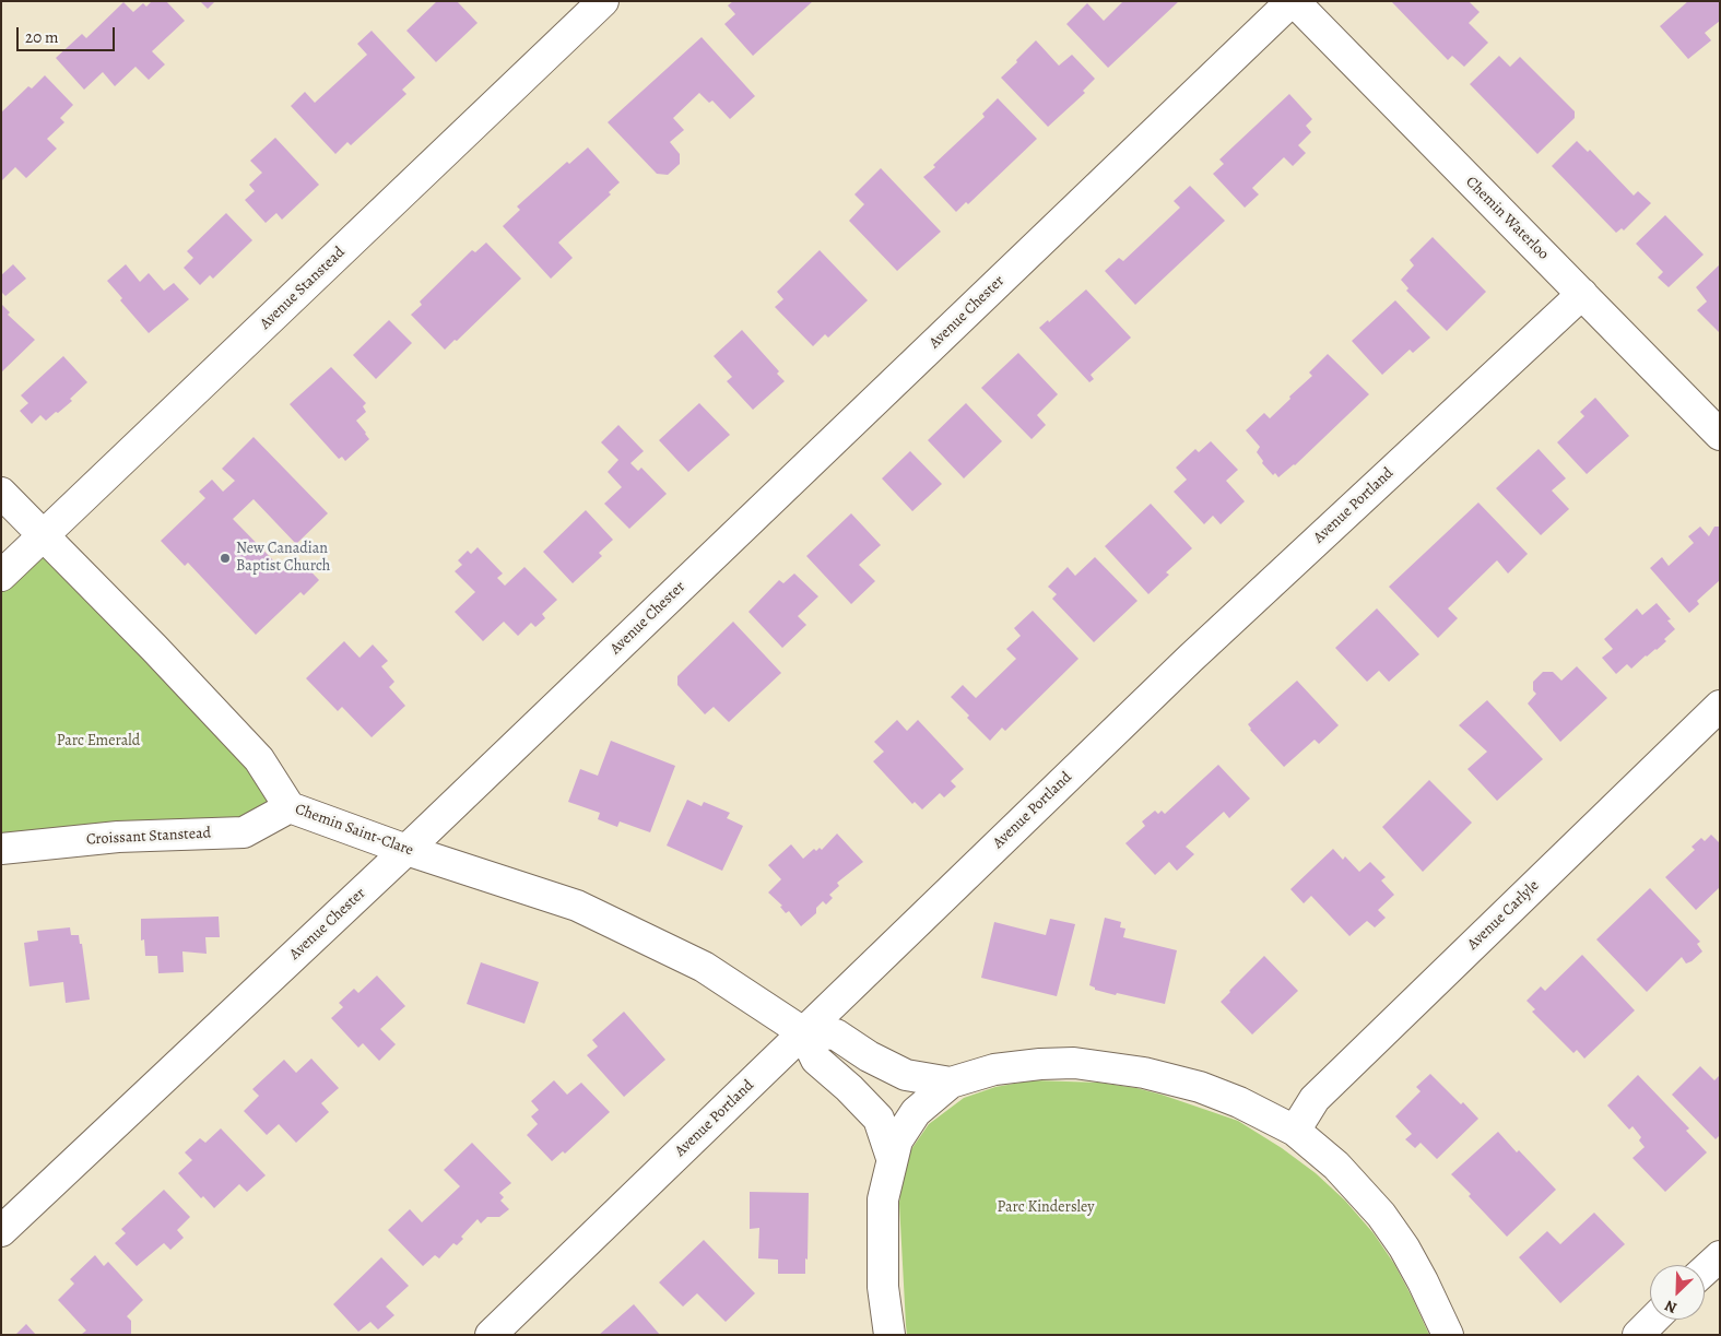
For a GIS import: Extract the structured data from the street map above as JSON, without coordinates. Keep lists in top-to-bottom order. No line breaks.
{"streets":{"street":["Chemin Waterloo","Avenue Stanstead","Avenue Chester","Avenue Portland","Chemin Saint-Clare","Croissant Stanstead","Avenue Carlyle"]},"crossings":[["Chemin Waterloo","Avenue Chester"],["Chemin Waterloo","Avenue Portland"],["Avenue Stanstead","Chemin Saint-Clare"],["Avenue Chester","Chemin Saint-Clare"],["Avenue Portland","Chemin Saint-Clare"],["Chemin Saint-Clare","Croissant Stanstead"],["Chemin Saint-Clare","Avenue Carlyle"]],"parks":["Parc Emerald","Parc Kindersley"],"places":["New Canadian Baptist Church"],"scale_bar":"20 m","north":"bottom left"}
